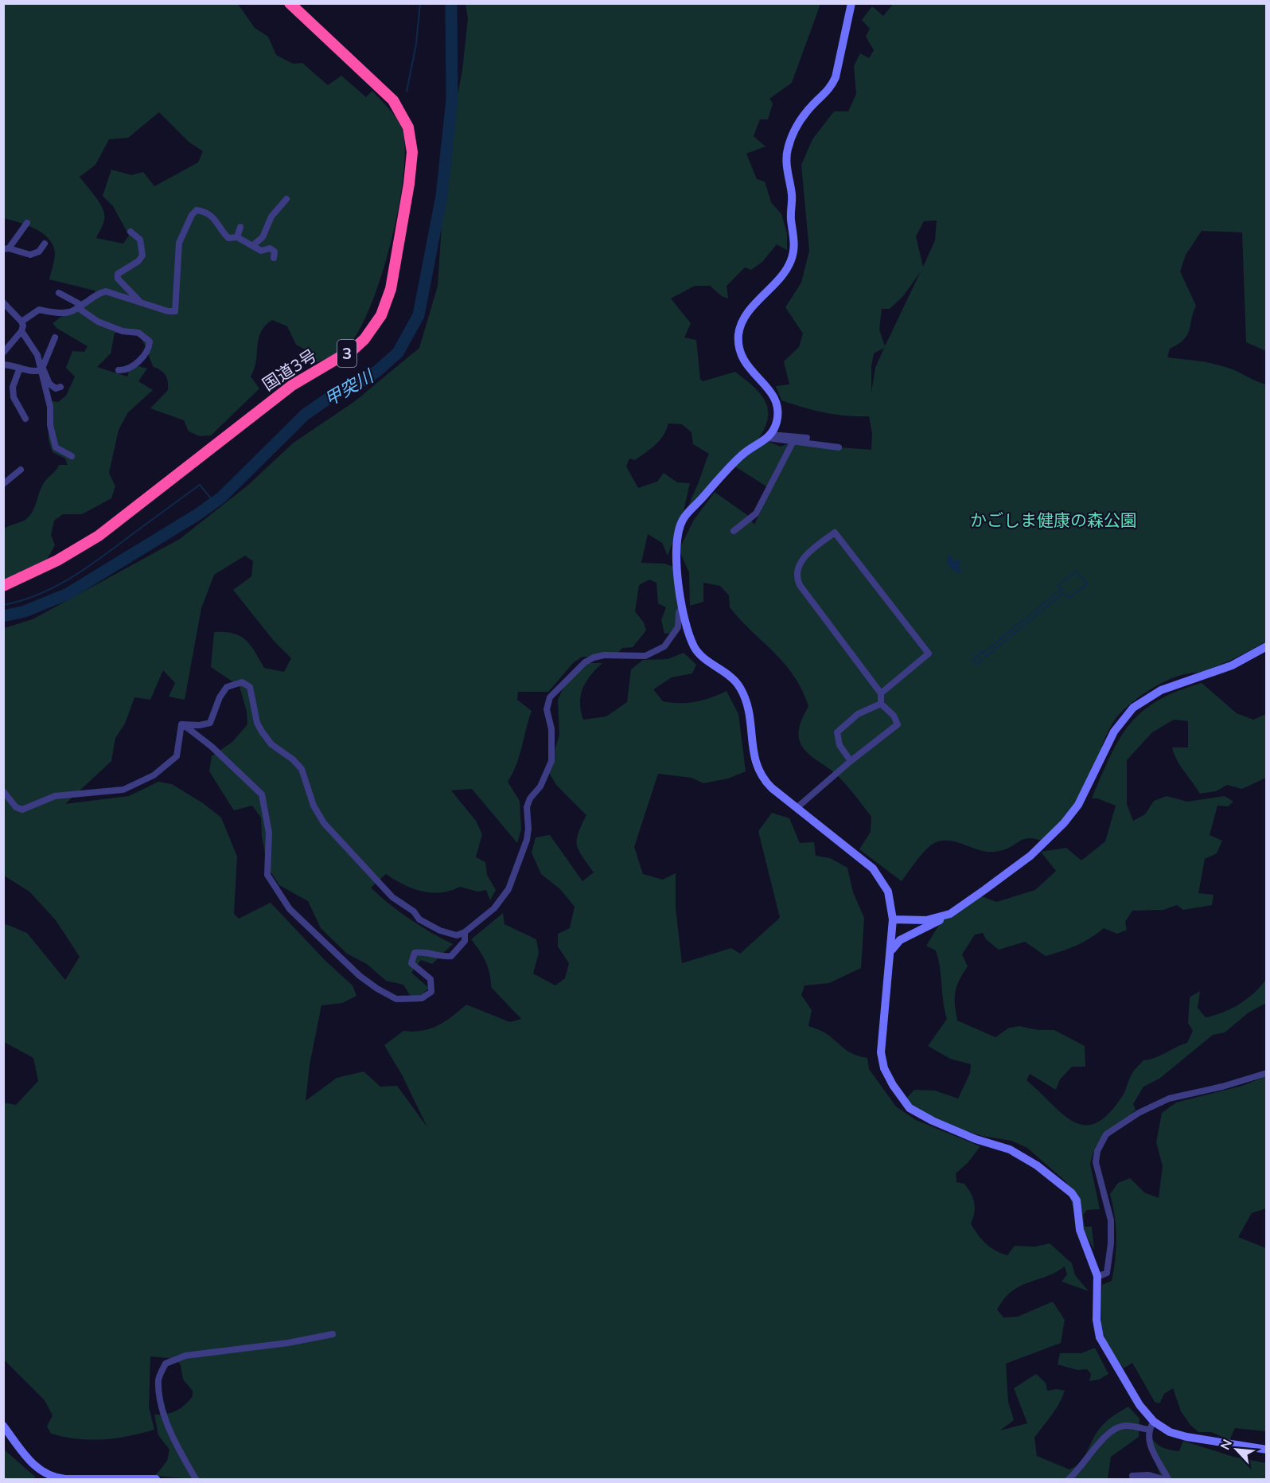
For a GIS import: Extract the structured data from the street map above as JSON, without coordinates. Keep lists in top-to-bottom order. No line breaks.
{"streets":{"highway":["3","国道3号"]},"water":["甲突川"],"parks":["かごしま健康の森公園"],"north":"top left"}
